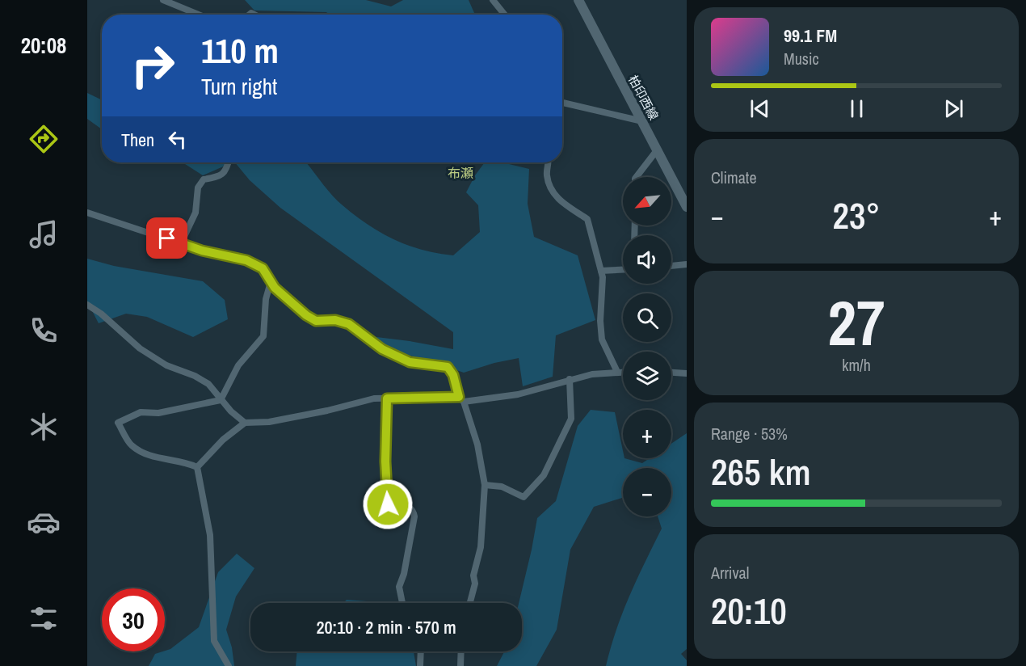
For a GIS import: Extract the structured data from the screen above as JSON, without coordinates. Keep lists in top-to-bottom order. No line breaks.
{"streets":{"main road":["柏印西線"]},"districts":["布瀬"],"north":"bottom left","page":{"tabs":"20:08","turn":["110 m","Turn right"],"song":["99.1 FM","Music"],"then":"Then","tile":["Climate",["27","km/h"],["Range · 53%","265 km"],["Arrival","20:10"]],"map_buttons":["+","−"],"heat":["−","23°","+"],"limit":"30","trip":"20:10 · 2 min · 570 m"}}
